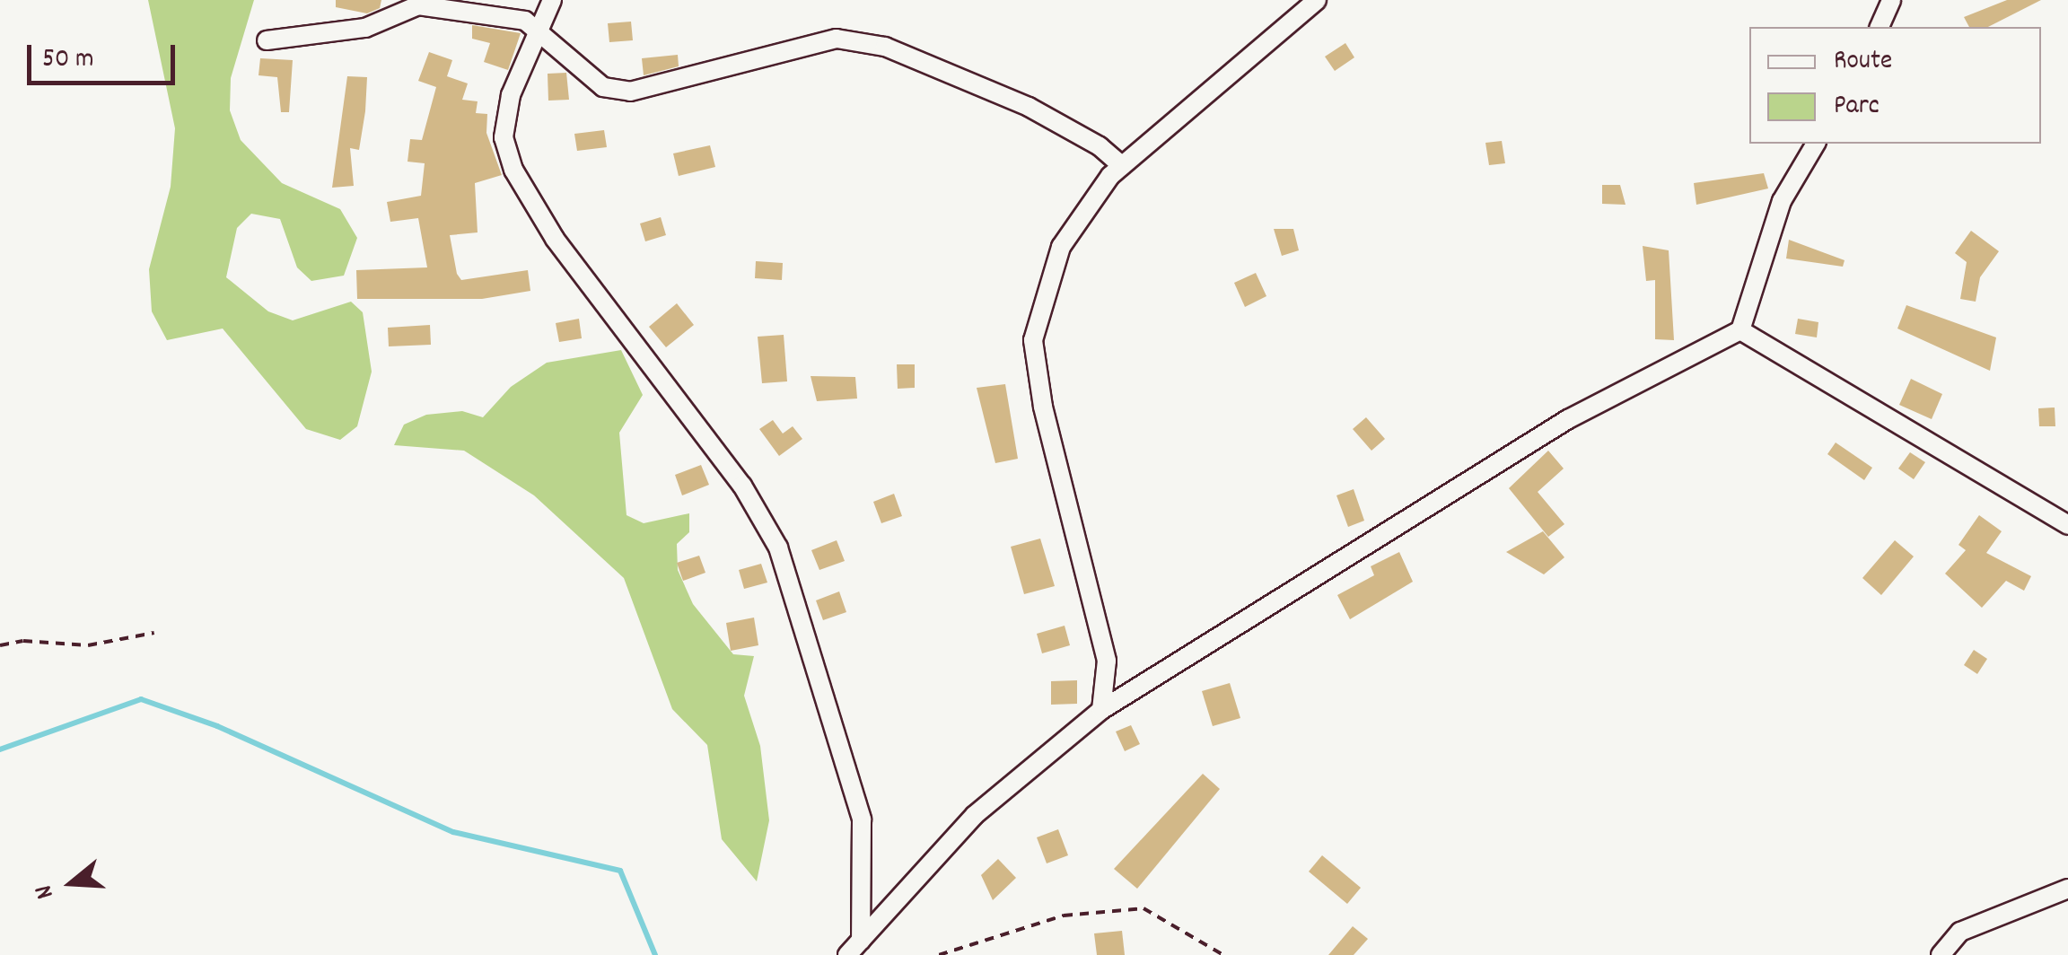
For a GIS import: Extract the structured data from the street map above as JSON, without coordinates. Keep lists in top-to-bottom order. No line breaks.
{"legend":["Route","Parc"],"scale_bar":"50 m","north":"left"}
